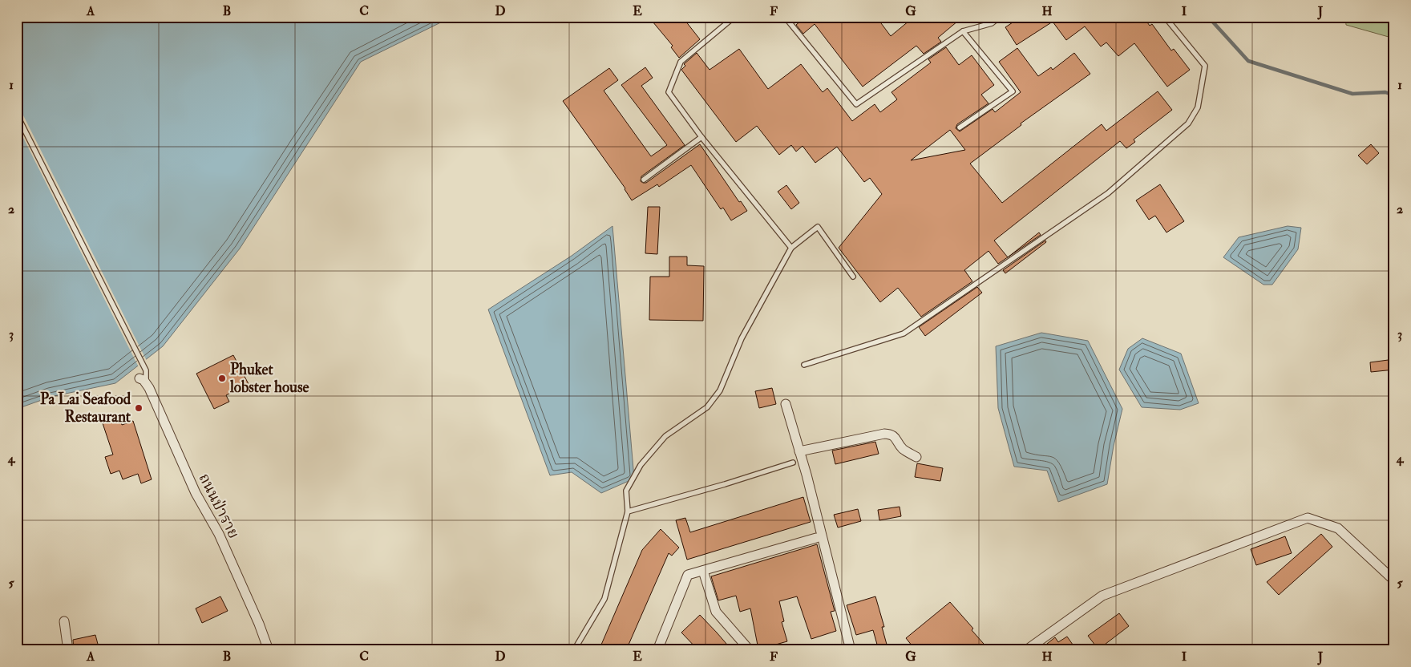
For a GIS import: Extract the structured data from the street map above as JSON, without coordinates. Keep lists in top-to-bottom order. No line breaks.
{"streets":{"street":["ถนนป่าราย"]},"places":["Phuket lobster house","Pa Lai Seafood Restaurant"],"grid":{"columns":["A","B","C","D","E","F","G","H","I","J"],"rows":["1","2","3","4","5"]}}
